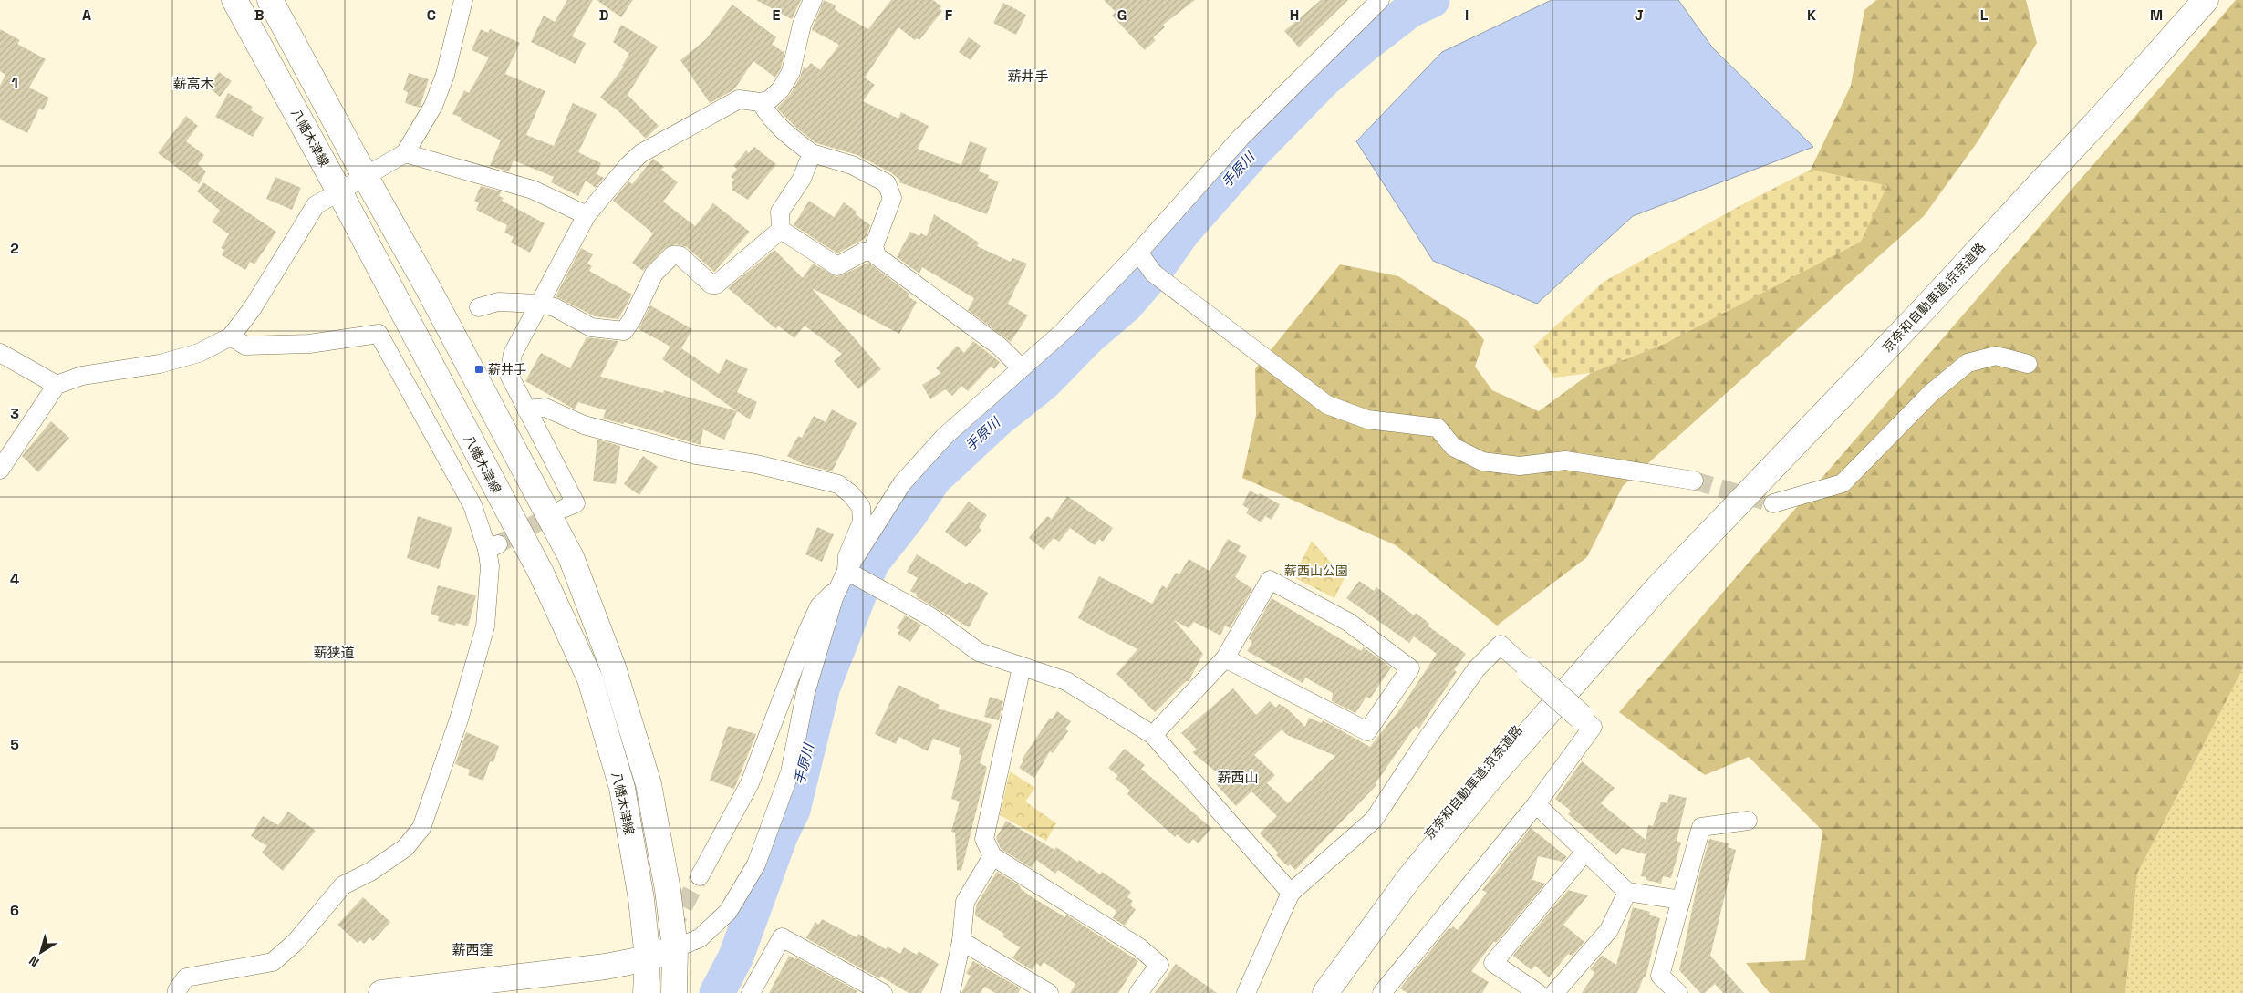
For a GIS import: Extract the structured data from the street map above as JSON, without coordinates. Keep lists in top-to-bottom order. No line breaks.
{"streets":{"main road":["八幡木津線","京奈和自動車道;京奈道路"]},"districts":["薪井手","薪高木","薪狭道","薪西山","薪西窪"],"water":["手原川"],"parks":["薪西山公園"],"places":{"transit":["薪井手"]},"north":"bottom left","grid":{"columns":["A","B","C","D","E","F","G","H","I","J","K","L","M"],"rows":["1","2","3","4","5","6"]}}
